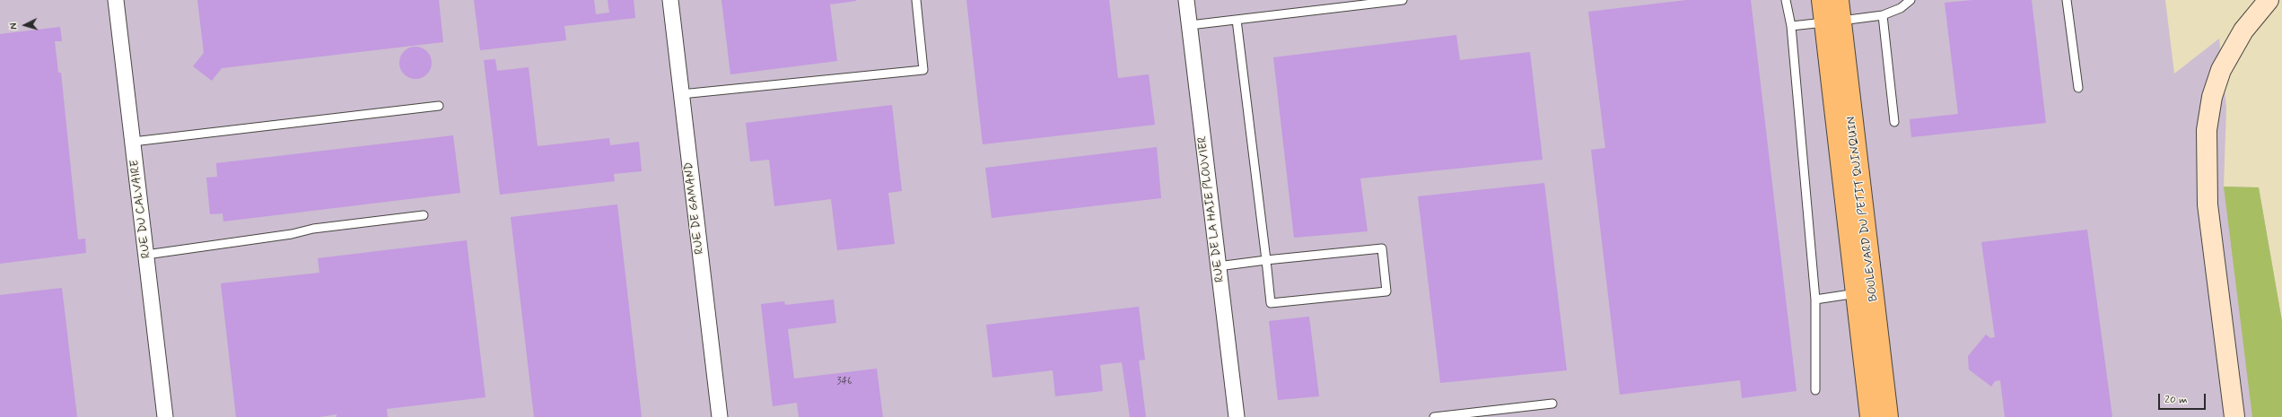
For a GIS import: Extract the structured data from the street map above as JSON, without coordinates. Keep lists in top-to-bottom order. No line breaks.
{"streets":{"main road":["BOULEVARD DU PETIT QUINQUIN"],"street":["RUE DE GAMAND","RUE DU CALVAIRE","RUE DE LA HAIE PLOUVIER"]},"house_numbers":["346"],"scale_bar":"20 m","north":"left"}
